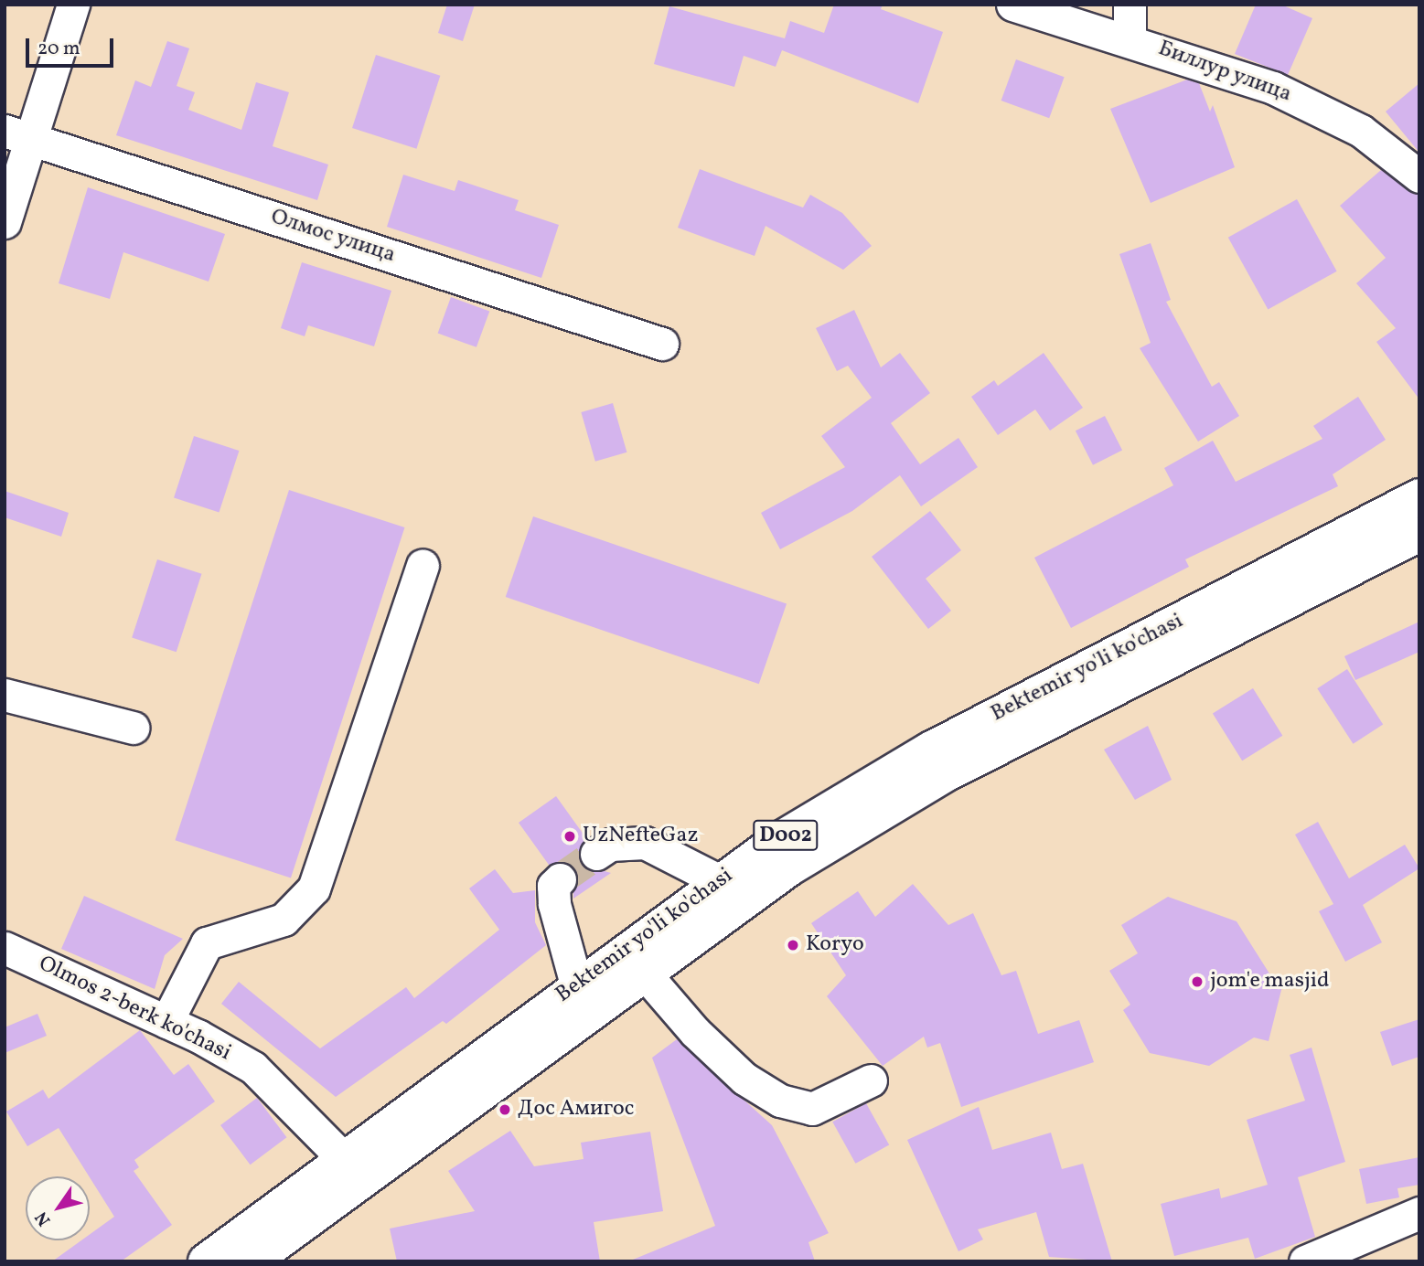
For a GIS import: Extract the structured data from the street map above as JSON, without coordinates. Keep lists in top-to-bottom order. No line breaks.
{"streets":{"highway":["Bektemir yo'li ko'chasi","D002"],"street":["Биллур улица","Олмос улица","Olmos 2-berk ko'chasi"]},"crossings":[["Bektemir yo'li ko'chasi","Olmos 2-berk ko'chasi"]],"places":["UzNefteGaz","Koryo","jom'e masjid","Дос Амигос"],"scale_bar":"20 m","north":"bottom left"}
